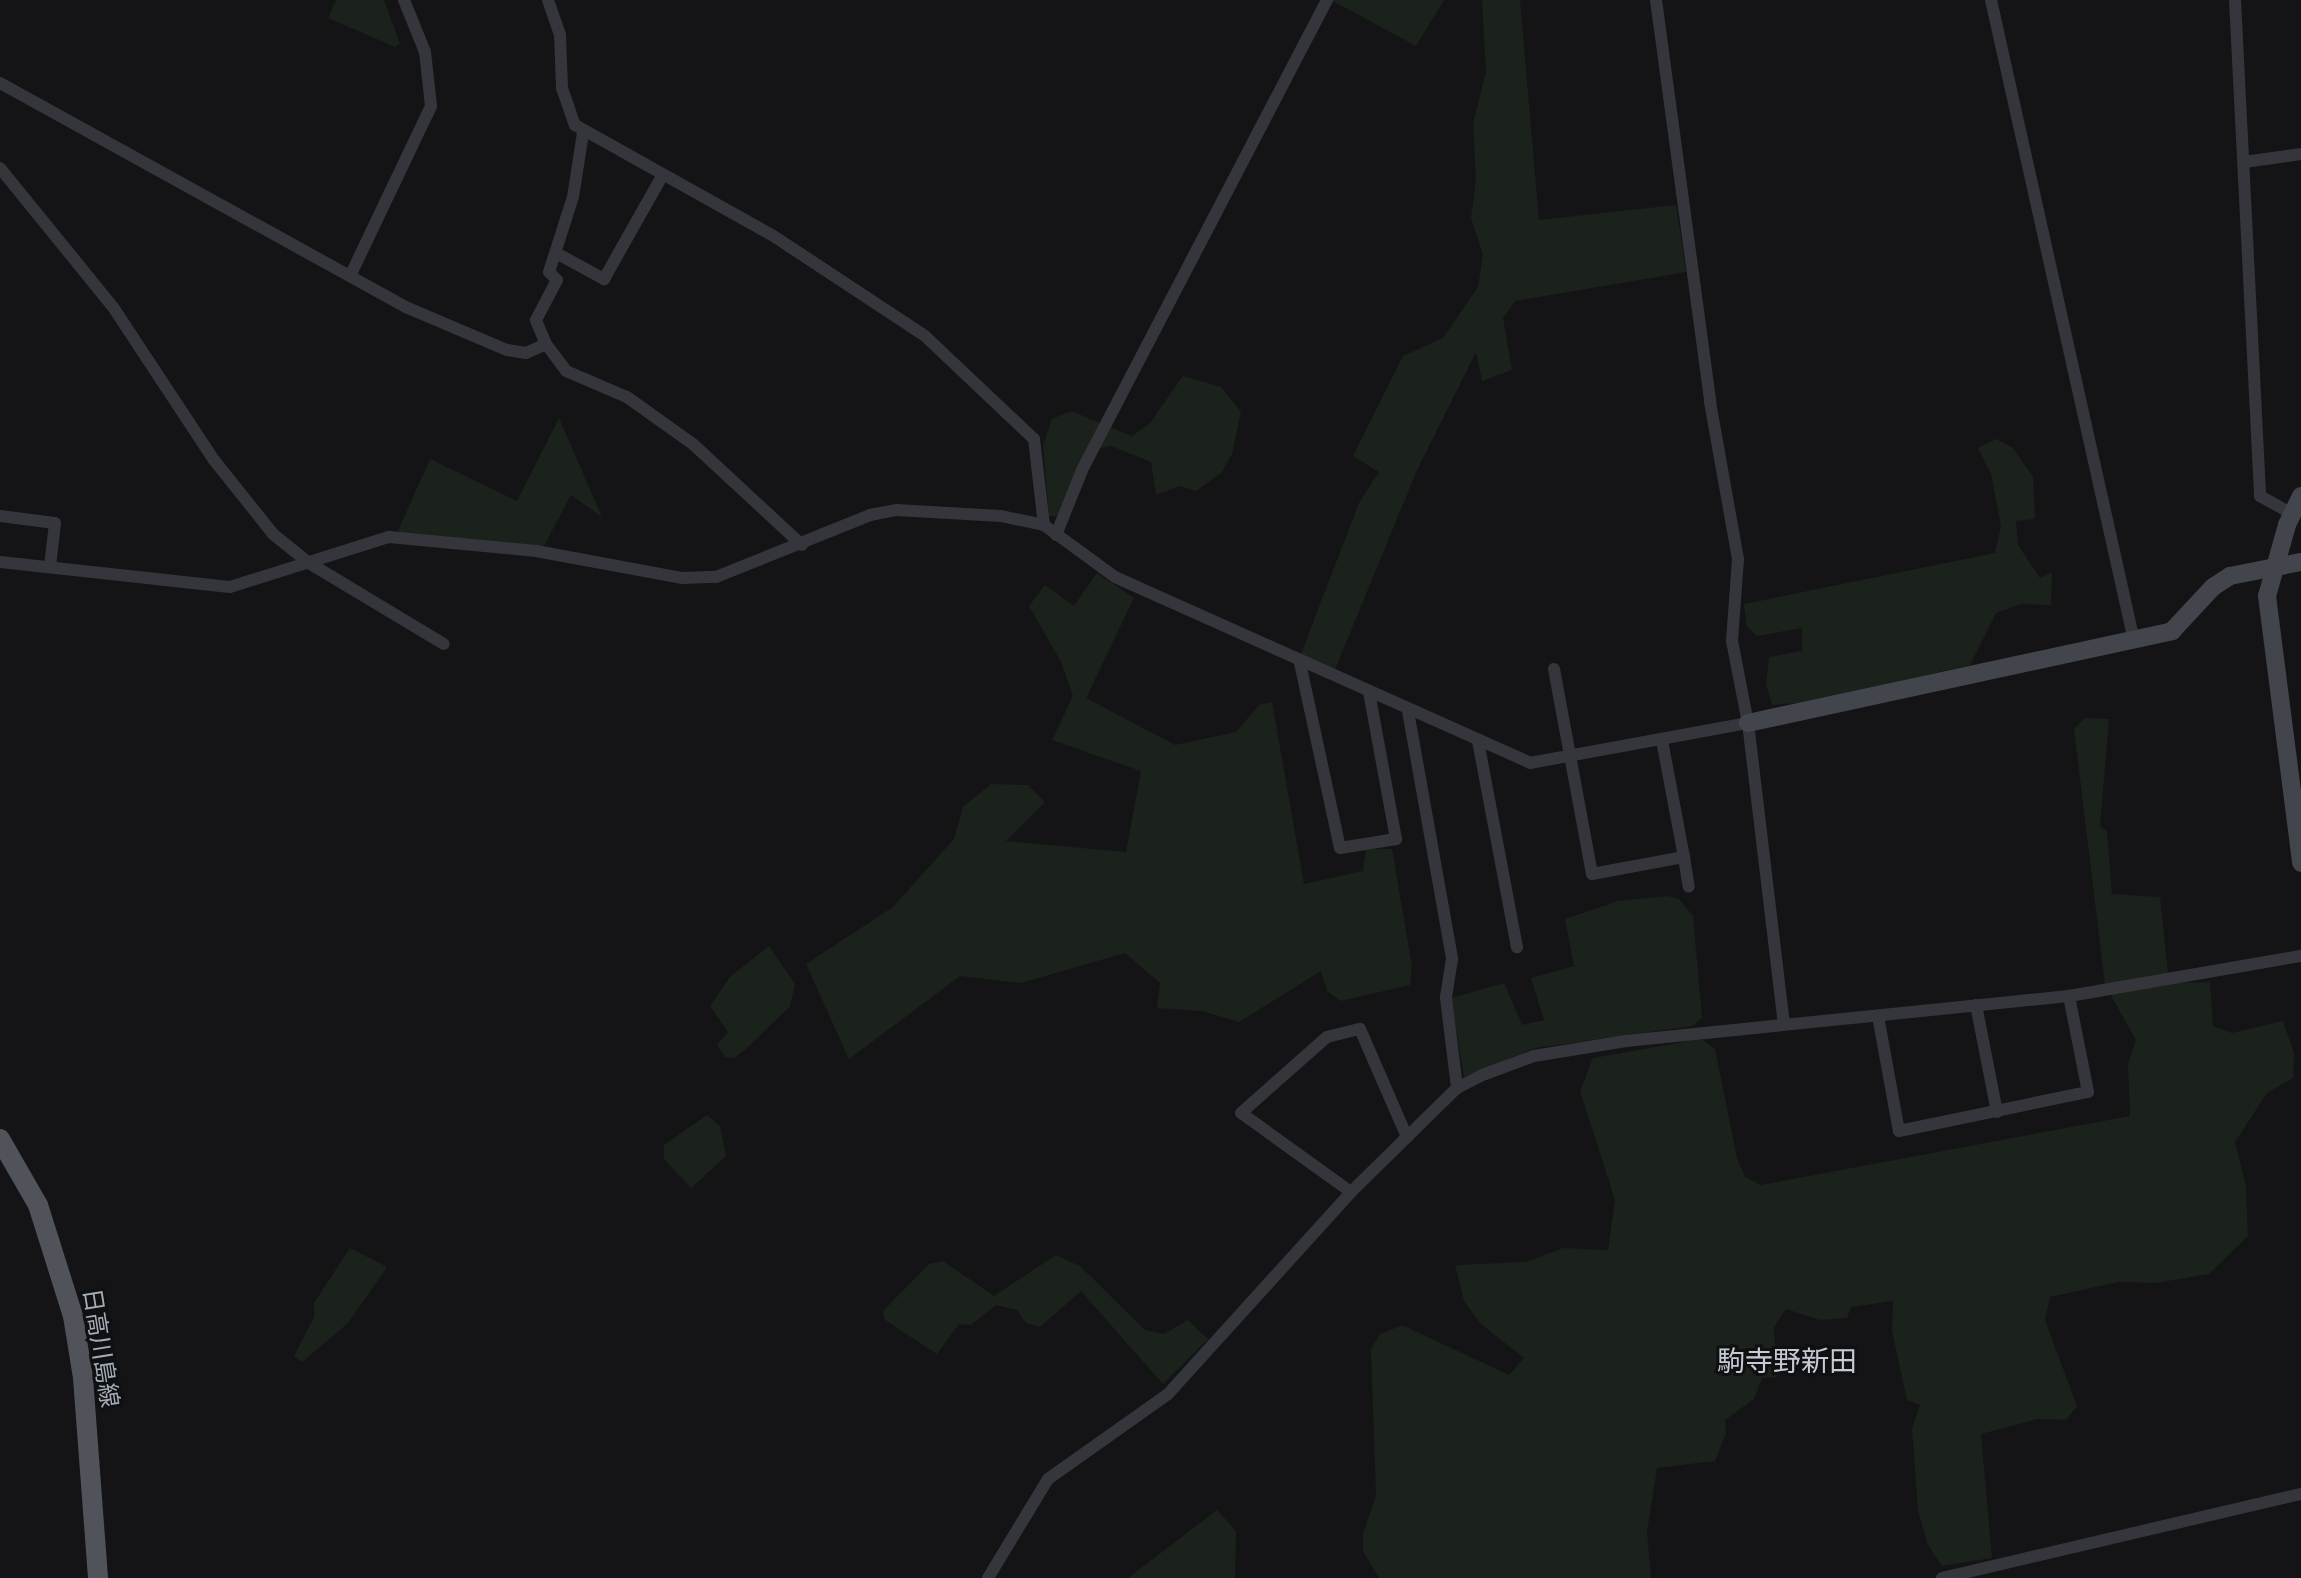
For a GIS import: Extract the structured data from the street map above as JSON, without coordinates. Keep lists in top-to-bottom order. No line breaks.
{"streets":{"main road":["日高川島線"]},"districts":["駒寺野新田"]}
